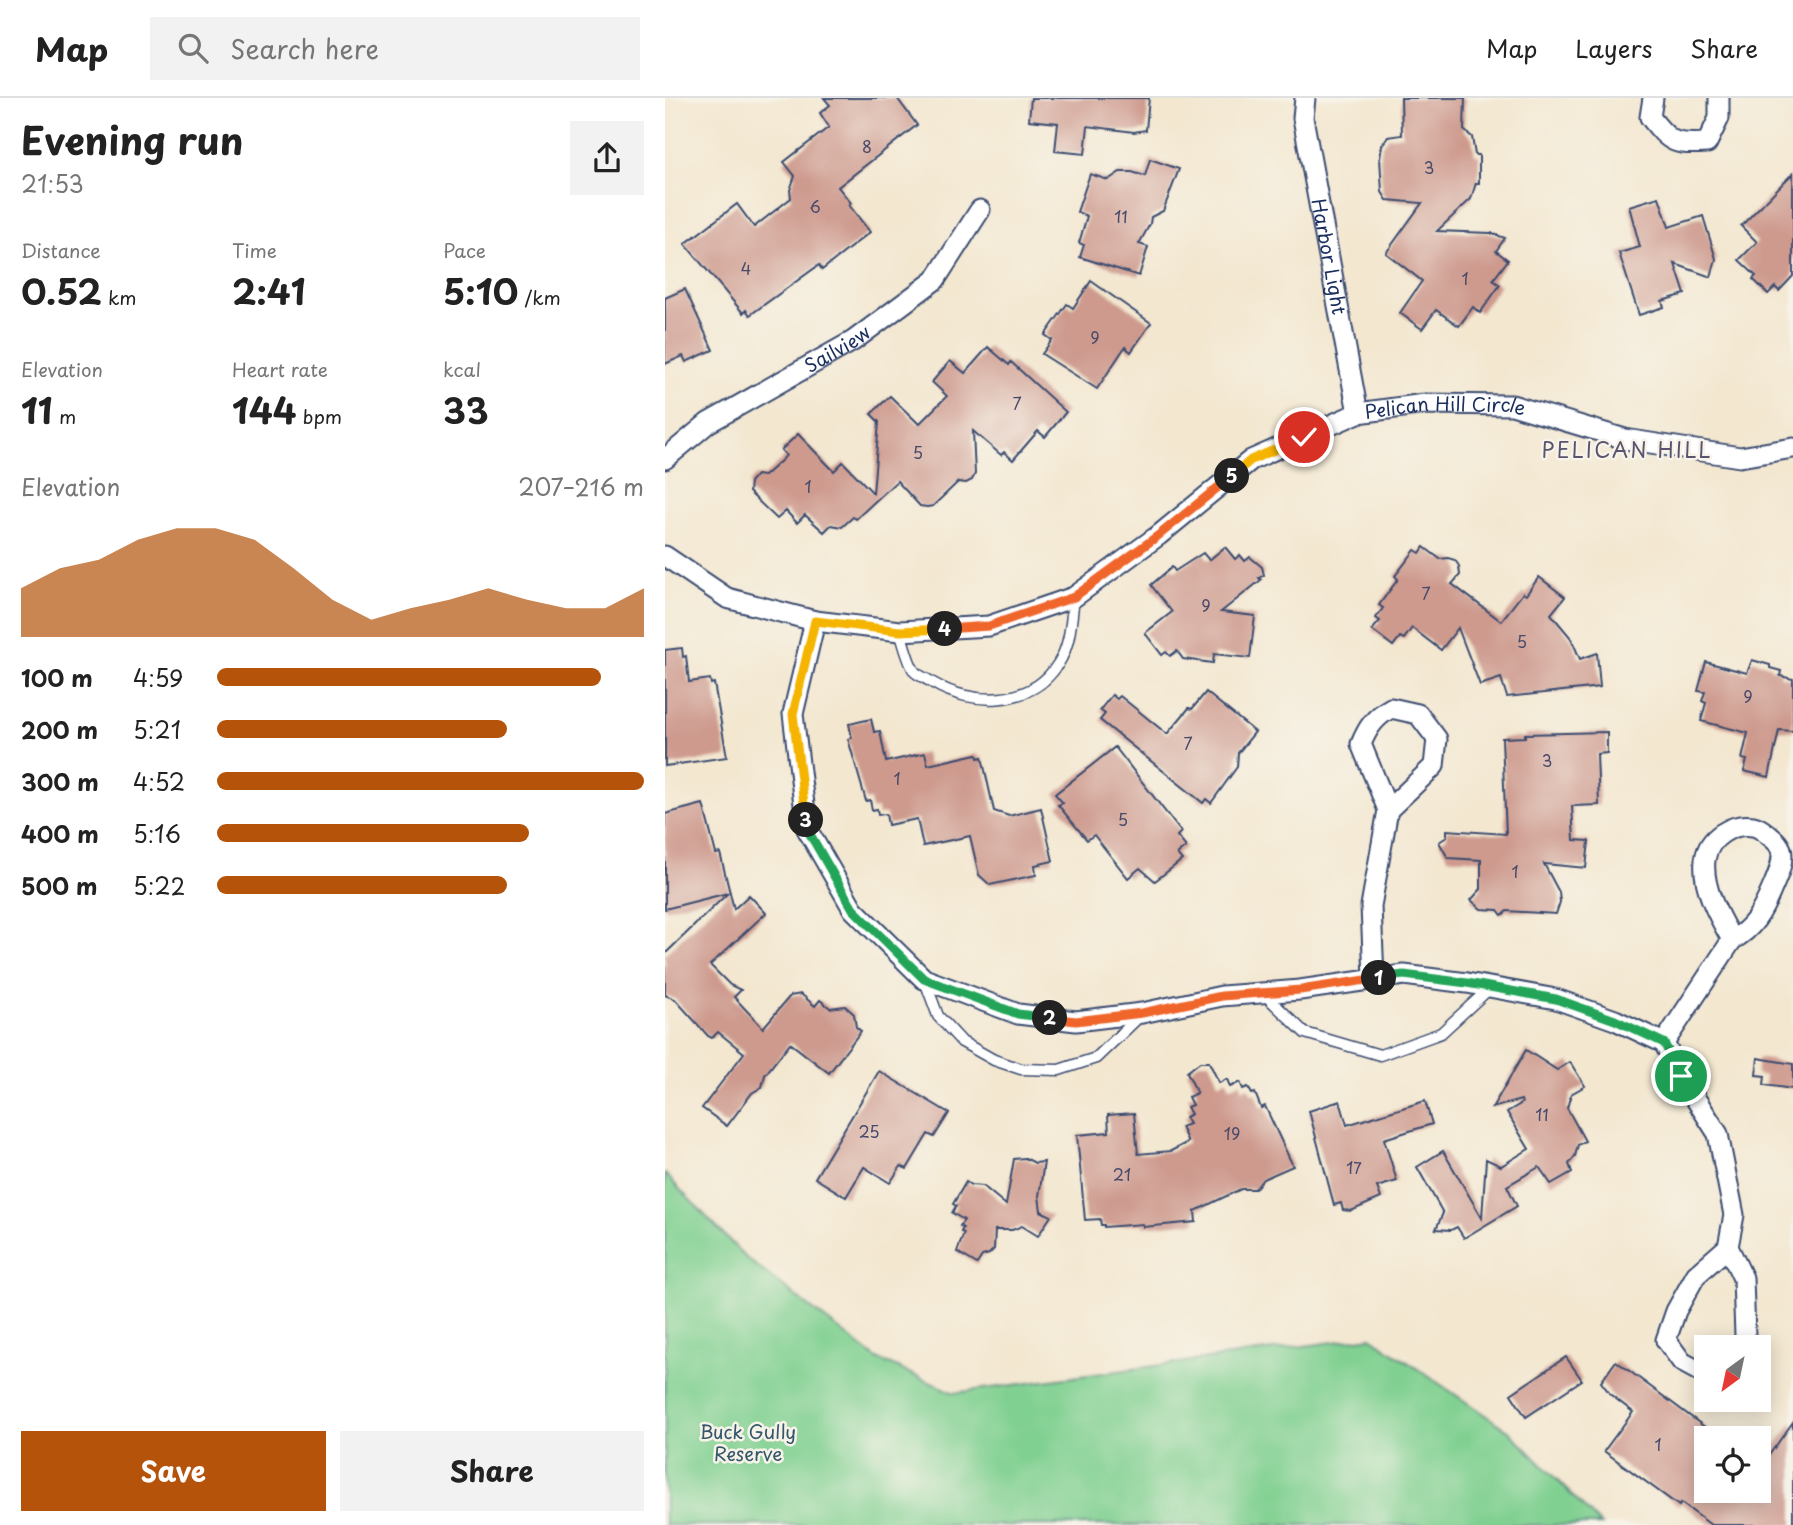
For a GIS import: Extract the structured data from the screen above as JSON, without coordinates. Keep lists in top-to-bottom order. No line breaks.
{"streets":{"street":["Harbor Light","Sailview","Pelican Hill Circle"]},"crossings":[["Harbor Light","Pelican Hill Circle"]],"districts":["PELICAN HILL"],"parks":["Buck Gully Reserve"],"house_numbers":["8","3","6","11","4","1","9","7","5","1","7","9","5","9","7","3","1","5","1","11","25","19","17","21","1"],"north":"bottom left","page":{"header":"Map","search":"Search here","nav":["Map","Layers","Share"],"heading":["Evening run","21:53"],"stats":[["Distance","0.52 km"],["Time","2:41"],["Pace","5:10 /km"],["Elevation","11 m"],["Heart rate","144 bpm"],["kcal","33"]],"chart":["Elevation","207–216 m"],"pins":["5","4","3","1","2"],"list":[{"name":"100 m","note":"4:59"},{"name":"200 m","note":"5:21"},{"name":"300 m","note":"4:52"},{"name":"400 m","note":"5:16"},{"name":"500 m","note":"5:22"}],"buttons":["Save","Share"]}}
